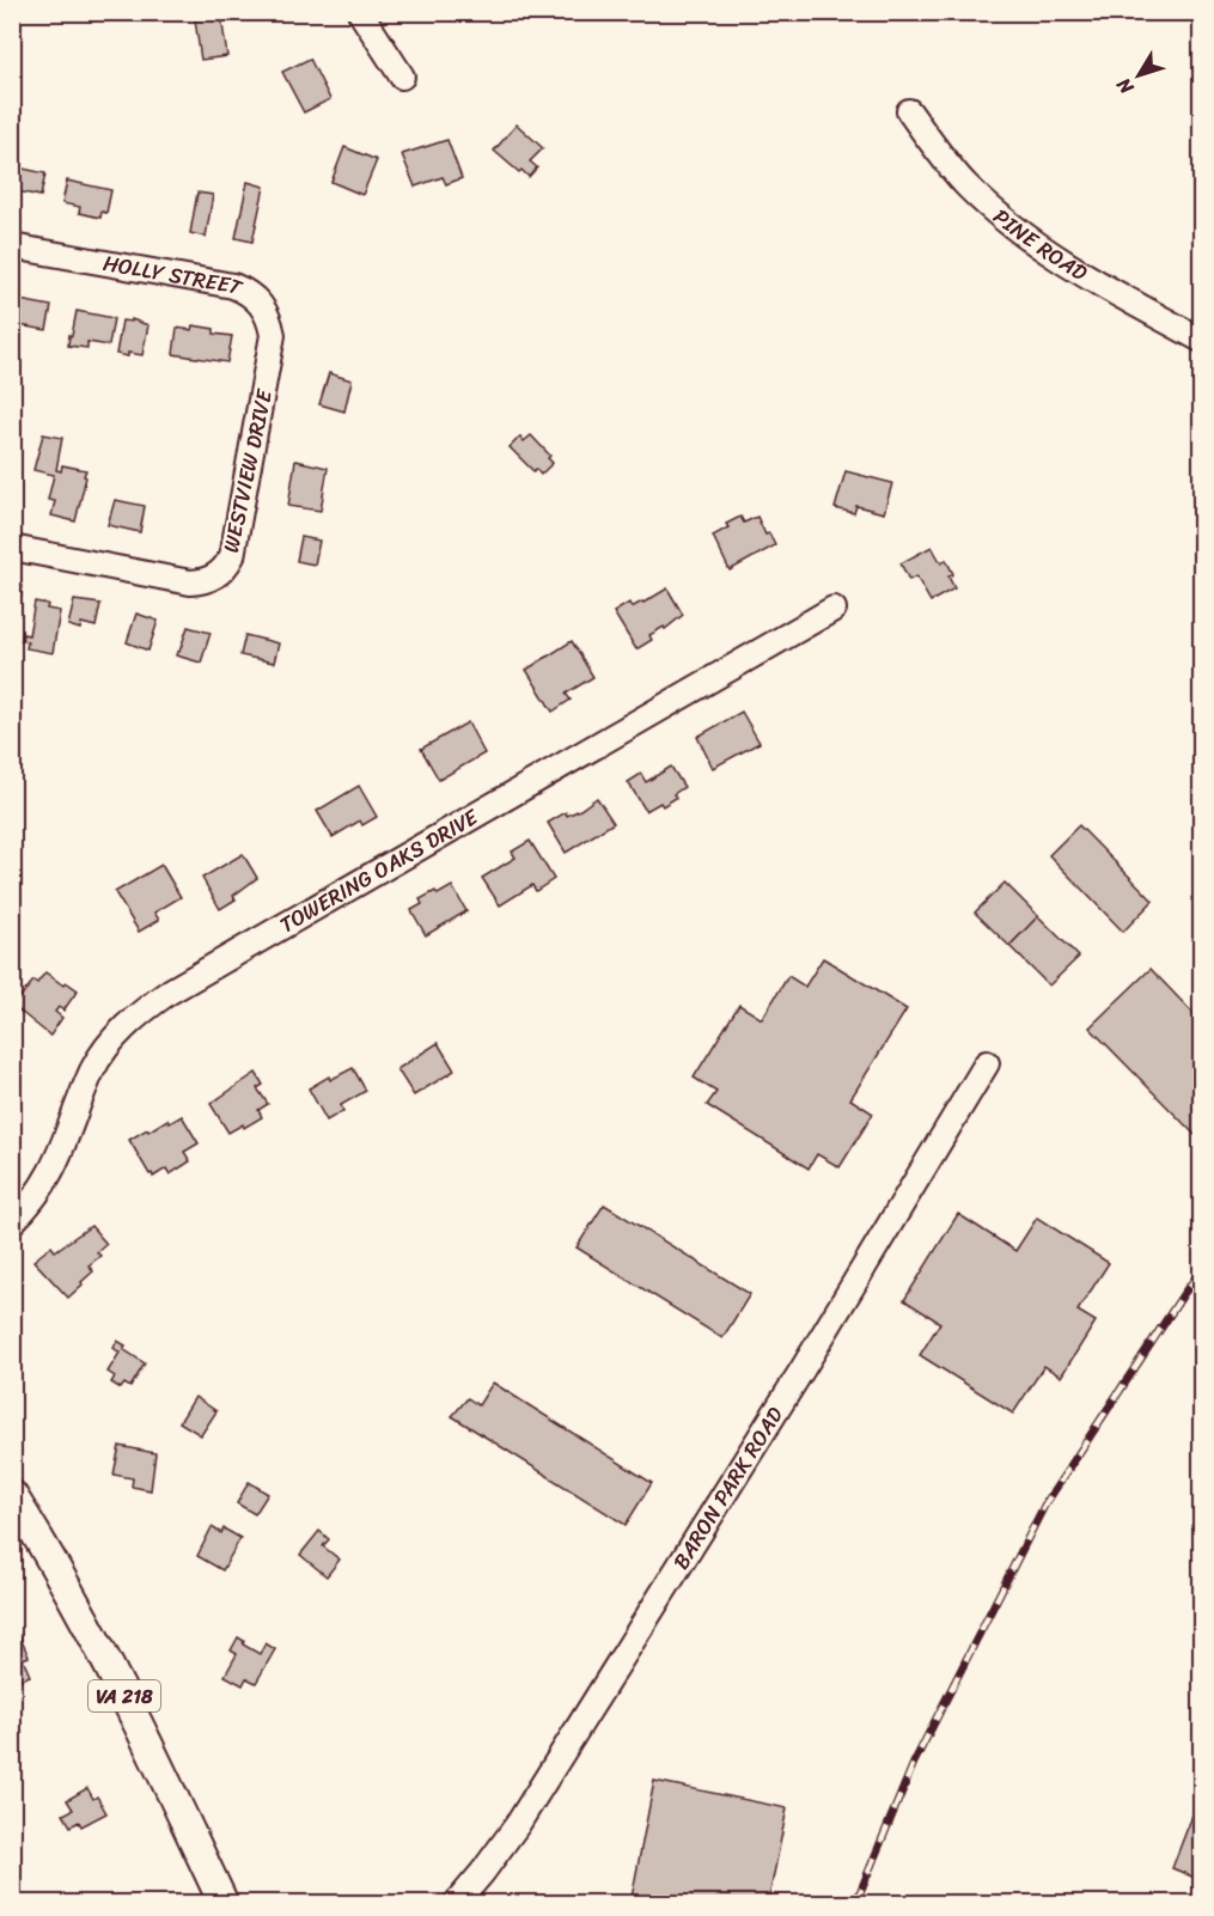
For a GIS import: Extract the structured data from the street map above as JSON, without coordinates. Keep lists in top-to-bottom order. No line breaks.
{"streets":{"main road":["VA 218"],"street":["PINE ROAD","HOLLY STREET","WESTVIEW DRIVE","TOWERING OAKS DRIVE","BARON PARK ROAD"]},"crossings":[["HOLLY STREET","WESTVIEW DRIVE"]],"north":"bottom left"}
